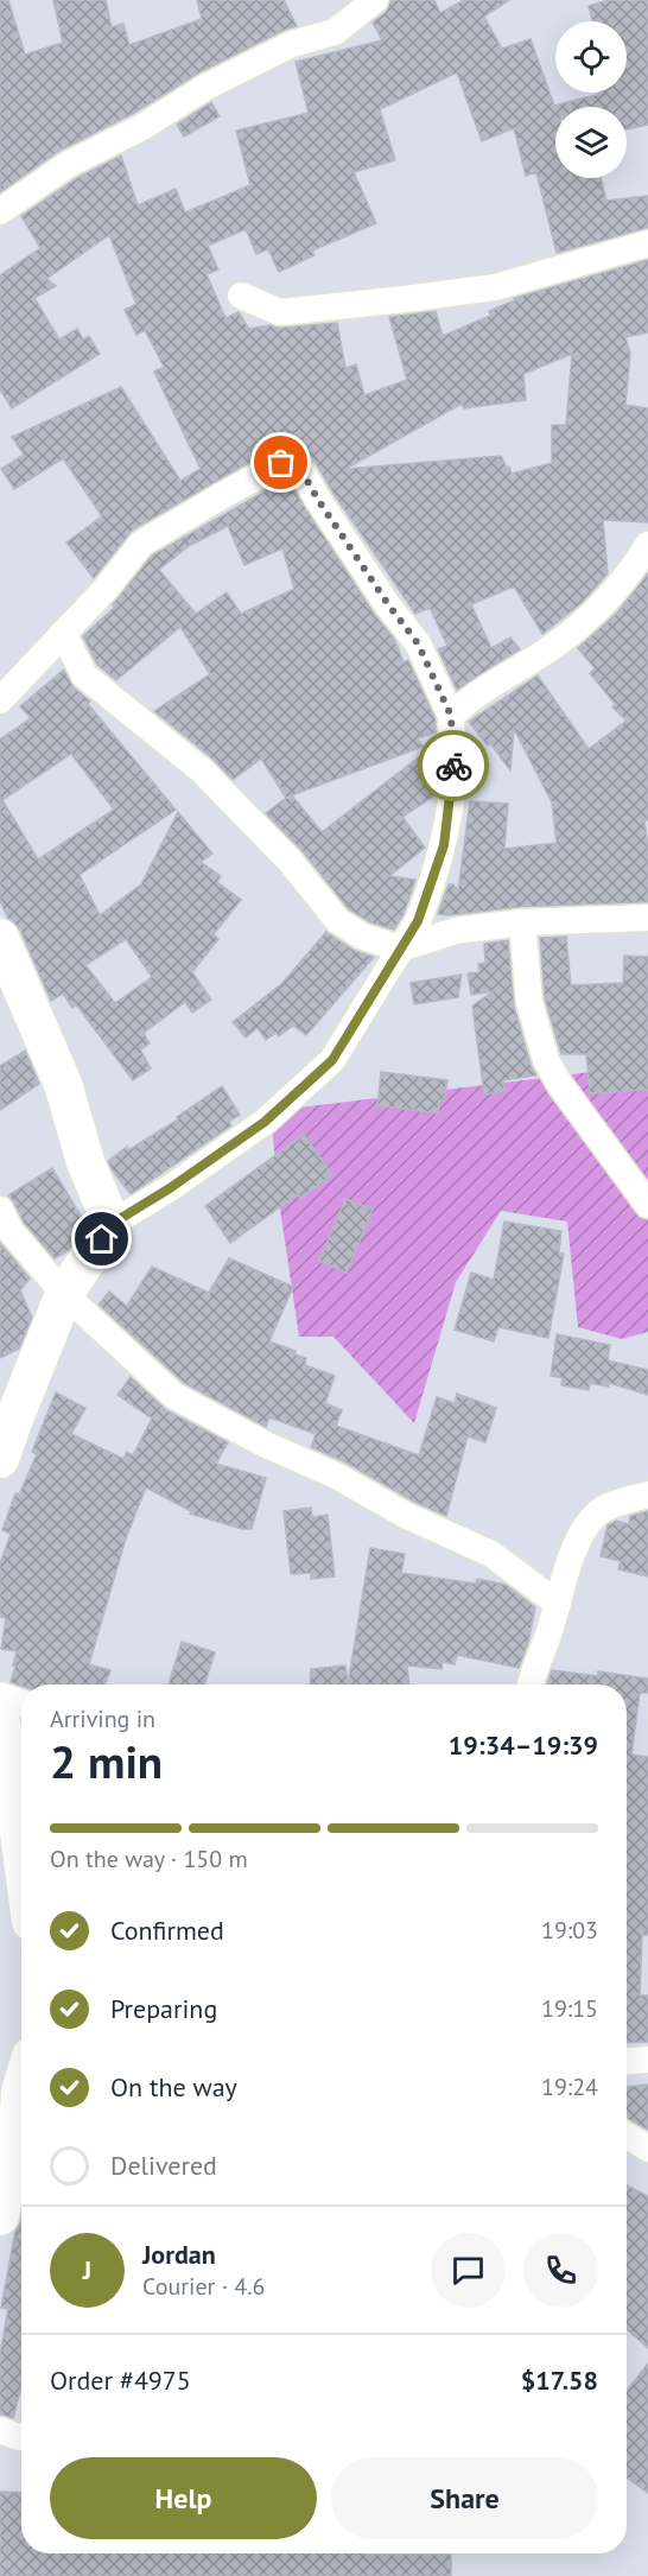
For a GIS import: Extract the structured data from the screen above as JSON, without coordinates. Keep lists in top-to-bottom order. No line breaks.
{"page":{"heading":["2 min","Arriving in","19:34–19:39"],"panel":["Jordan","Courier · 4.6","Order #4975","$17.58"],"bar":"On the way · 150 m","list":[["Confirmed","19:03"],["Preparing","19:15"],["On the way","19:24"],"Delivered"],"round":"J","buttons":["Help","Share"]}}
